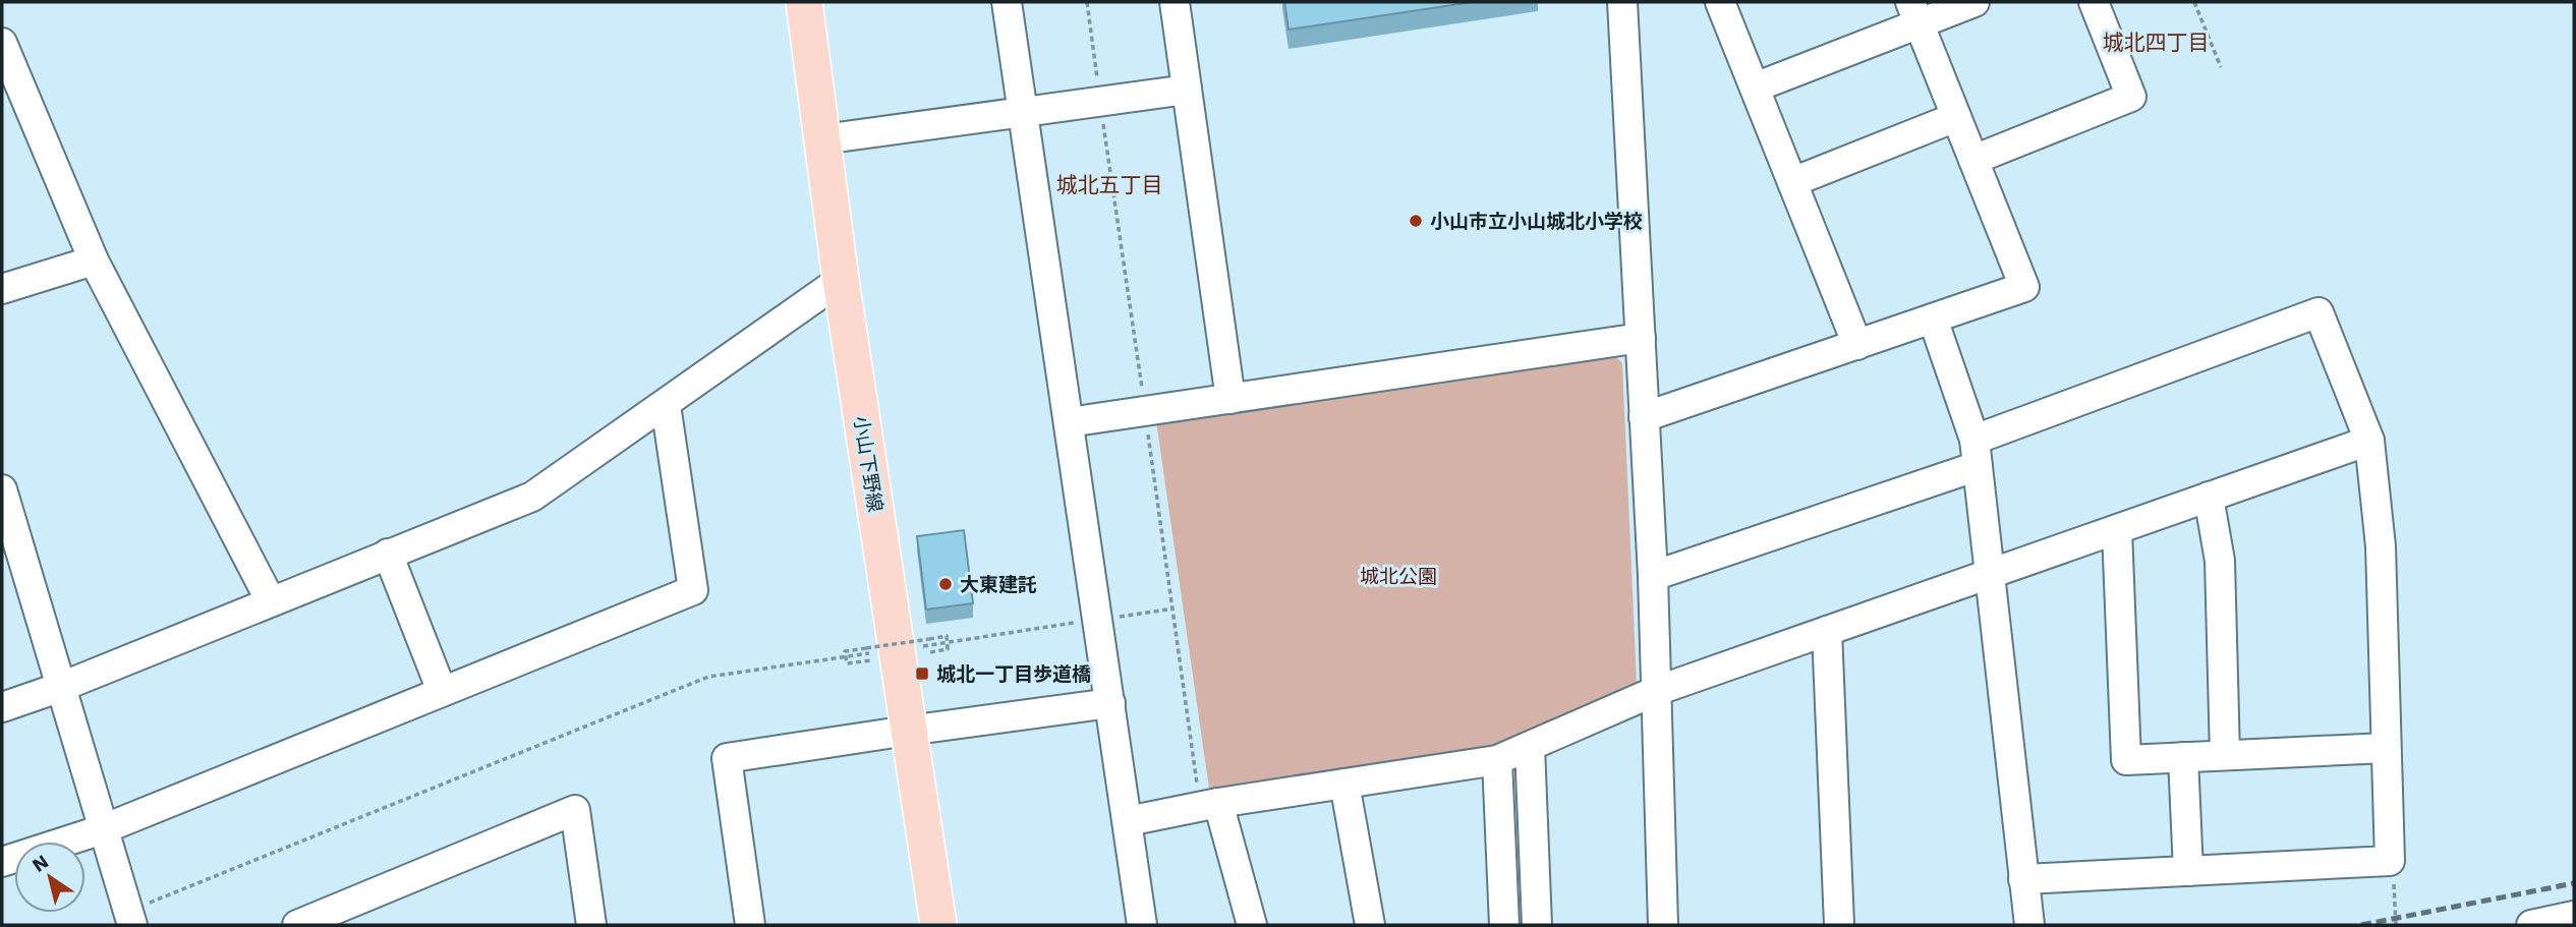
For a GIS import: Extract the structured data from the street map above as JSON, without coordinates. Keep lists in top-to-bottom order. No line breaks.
{"streets":{"main road":["小山下野線"]},"districts":["城北四丁目","城北五丁目"],"parks":["城北公園"],"places":{"other":["小山市立小山城北小学校","大東建託"],"transit":["城北一丁目歩道橋"]},"north":"top left"}
